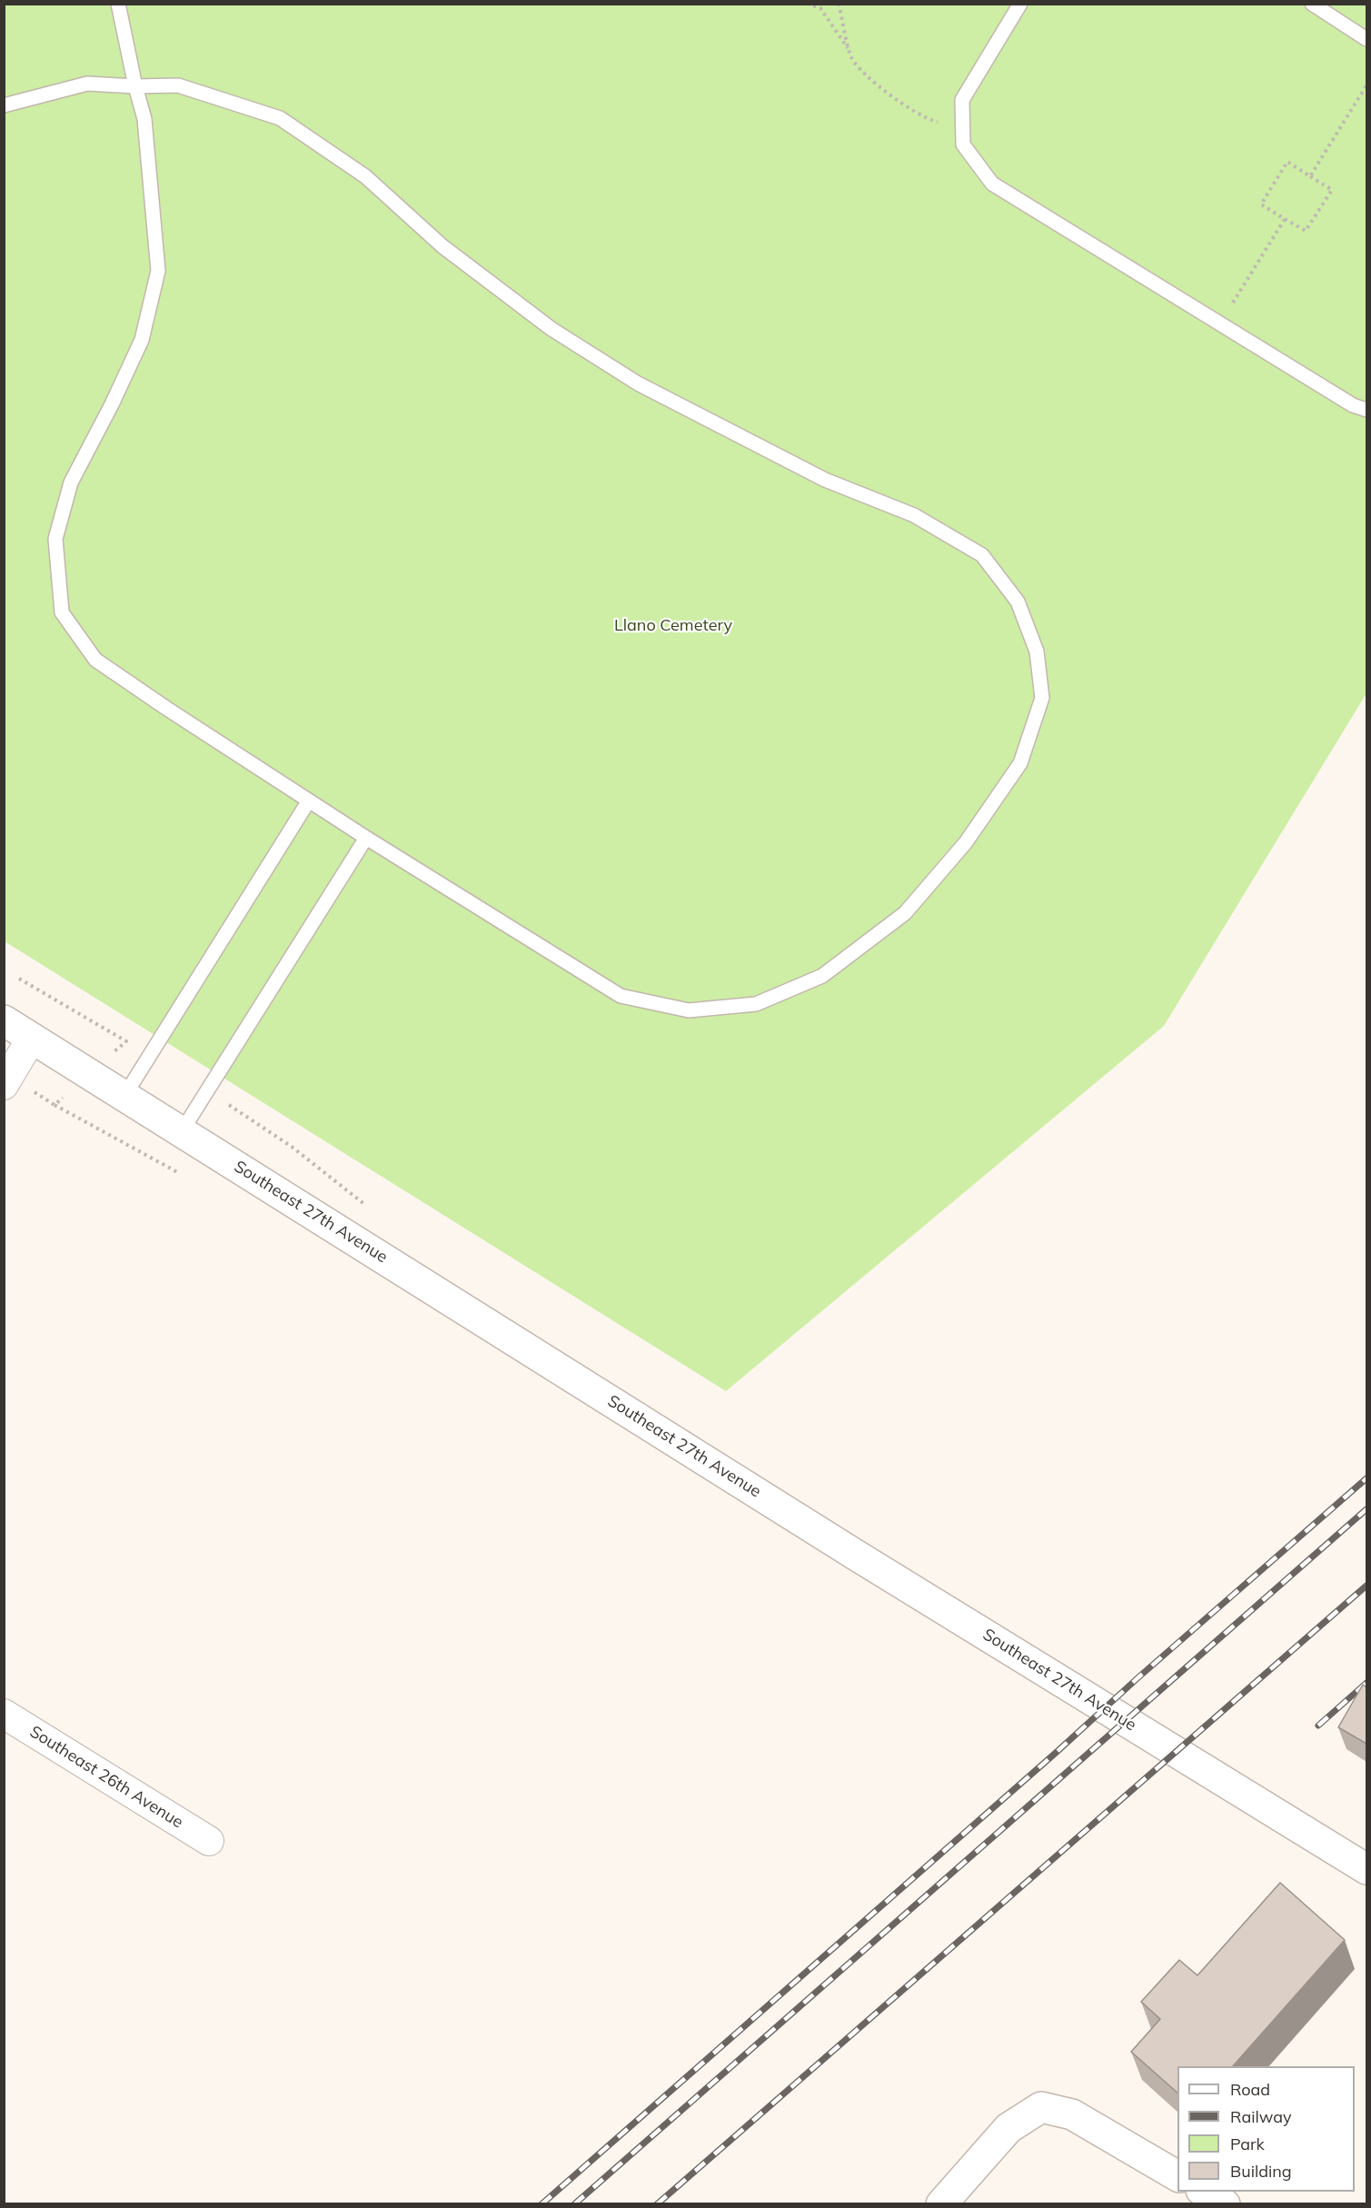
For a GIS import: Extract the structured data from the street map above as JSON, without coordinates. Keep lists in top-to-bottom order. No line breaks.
{"streets":{"main road":["Southeast 27th Avenue"],"street":["Southeast 26th Avenue"]},"parks":["Llano Cemetery"],"legend":["Road","Railway","Park","Building"]}
